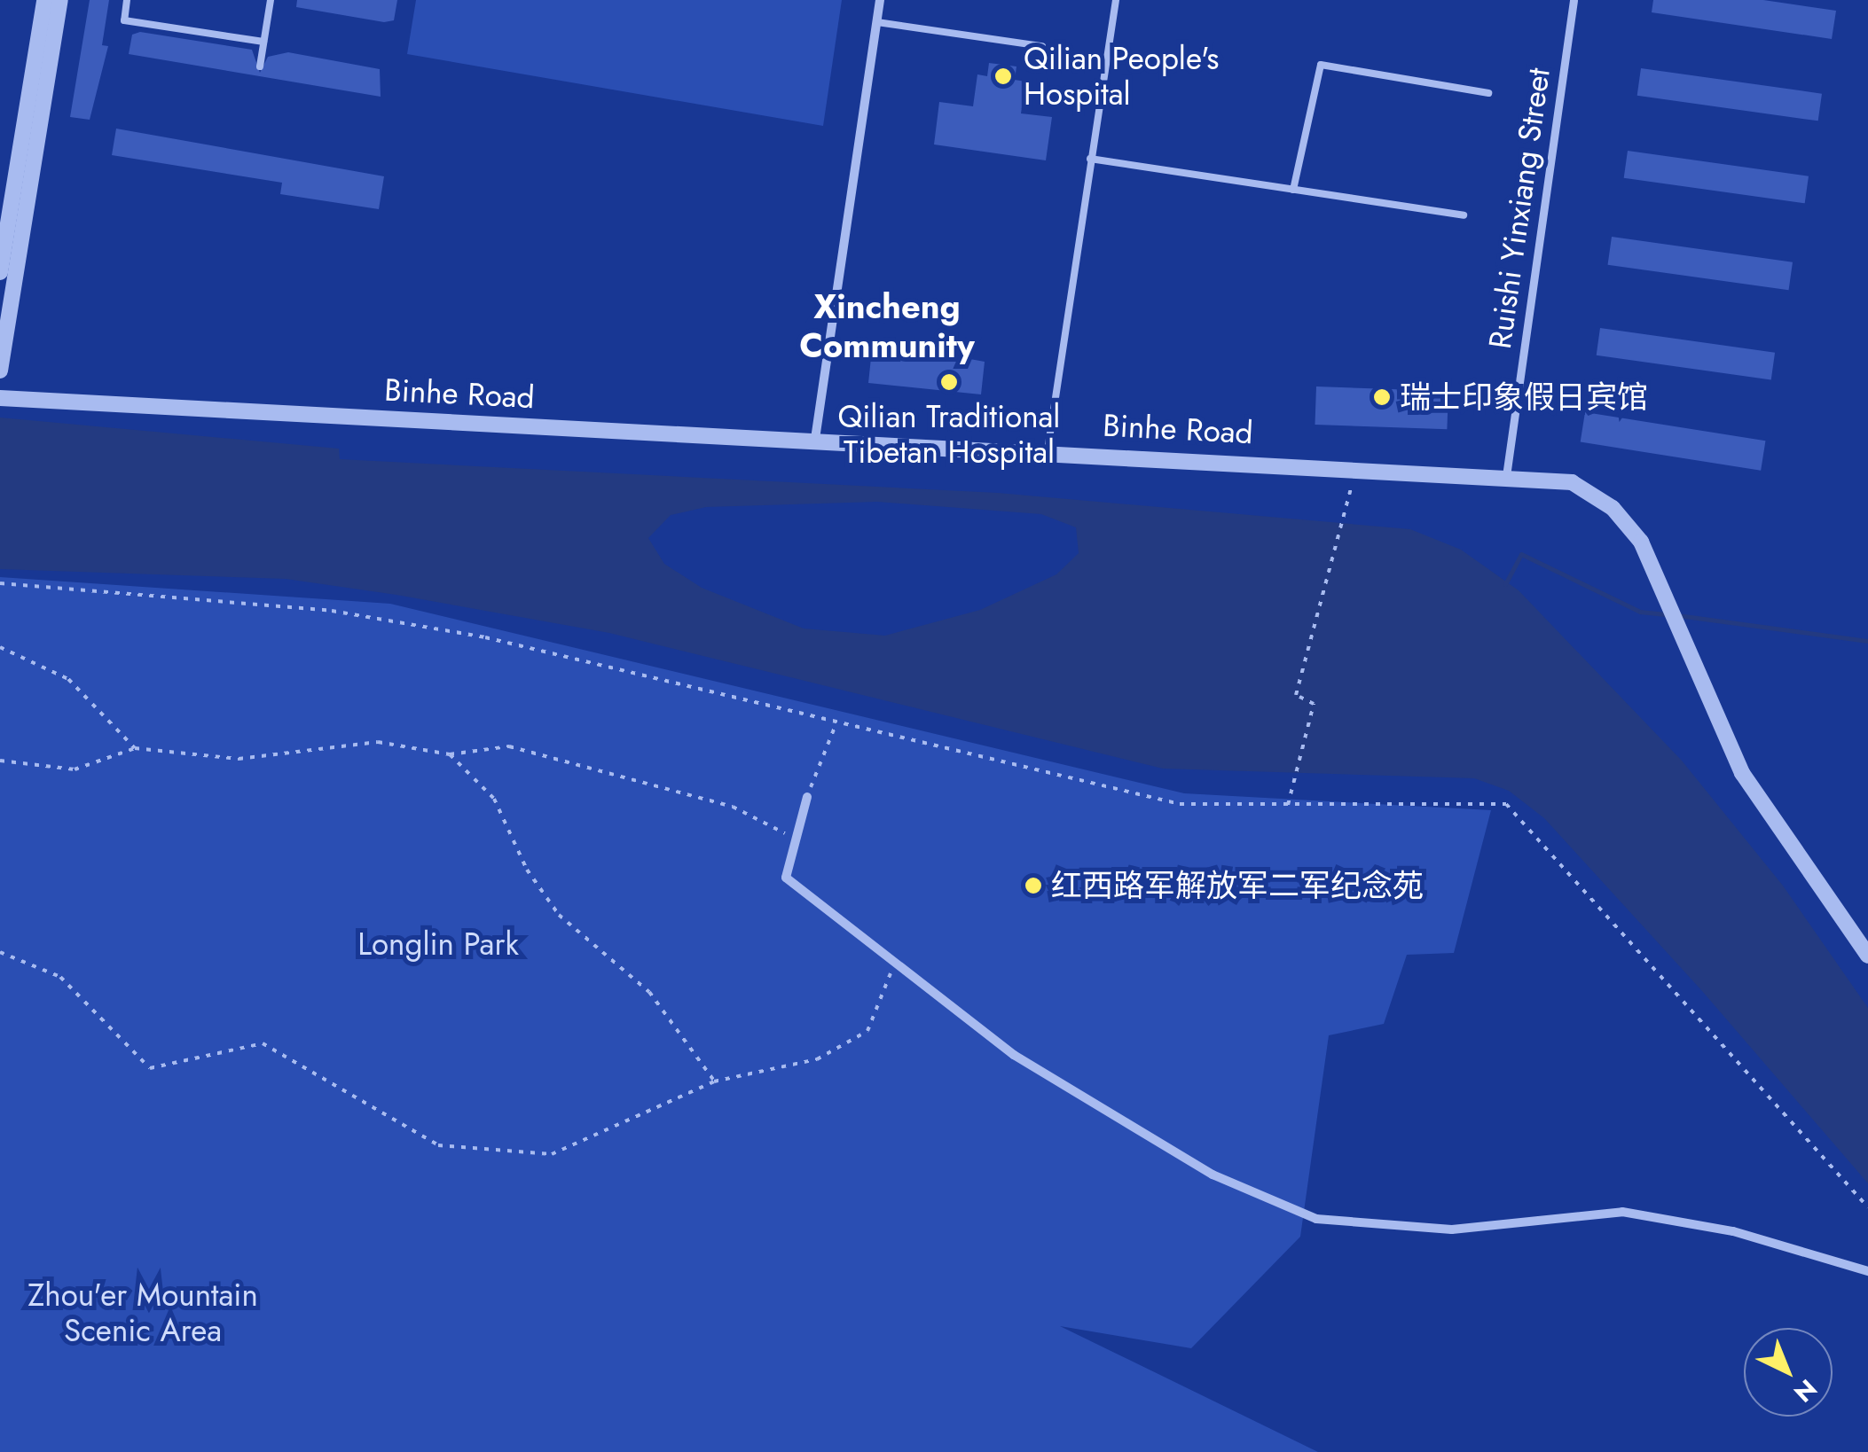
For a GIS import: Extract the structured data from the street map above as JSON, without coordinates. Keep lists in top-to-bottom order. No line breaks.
{"streets":{"street":["Ruishi Yinxiang Street","Binhe Road"]},"crossings":[["Ruishi Yinxiang Street","Binhe Road"]],"districts":["Xincheng Community"],"parks":["Longlin Park","Zhou'er Mountain Scenic Area"],"places":["Qilian People's Hospital","Qilian Traditional Tibetan Hospital","瑞士印象假日宾馆","红西路军解放军二军纪念苑"],"north":"bottom right"}
